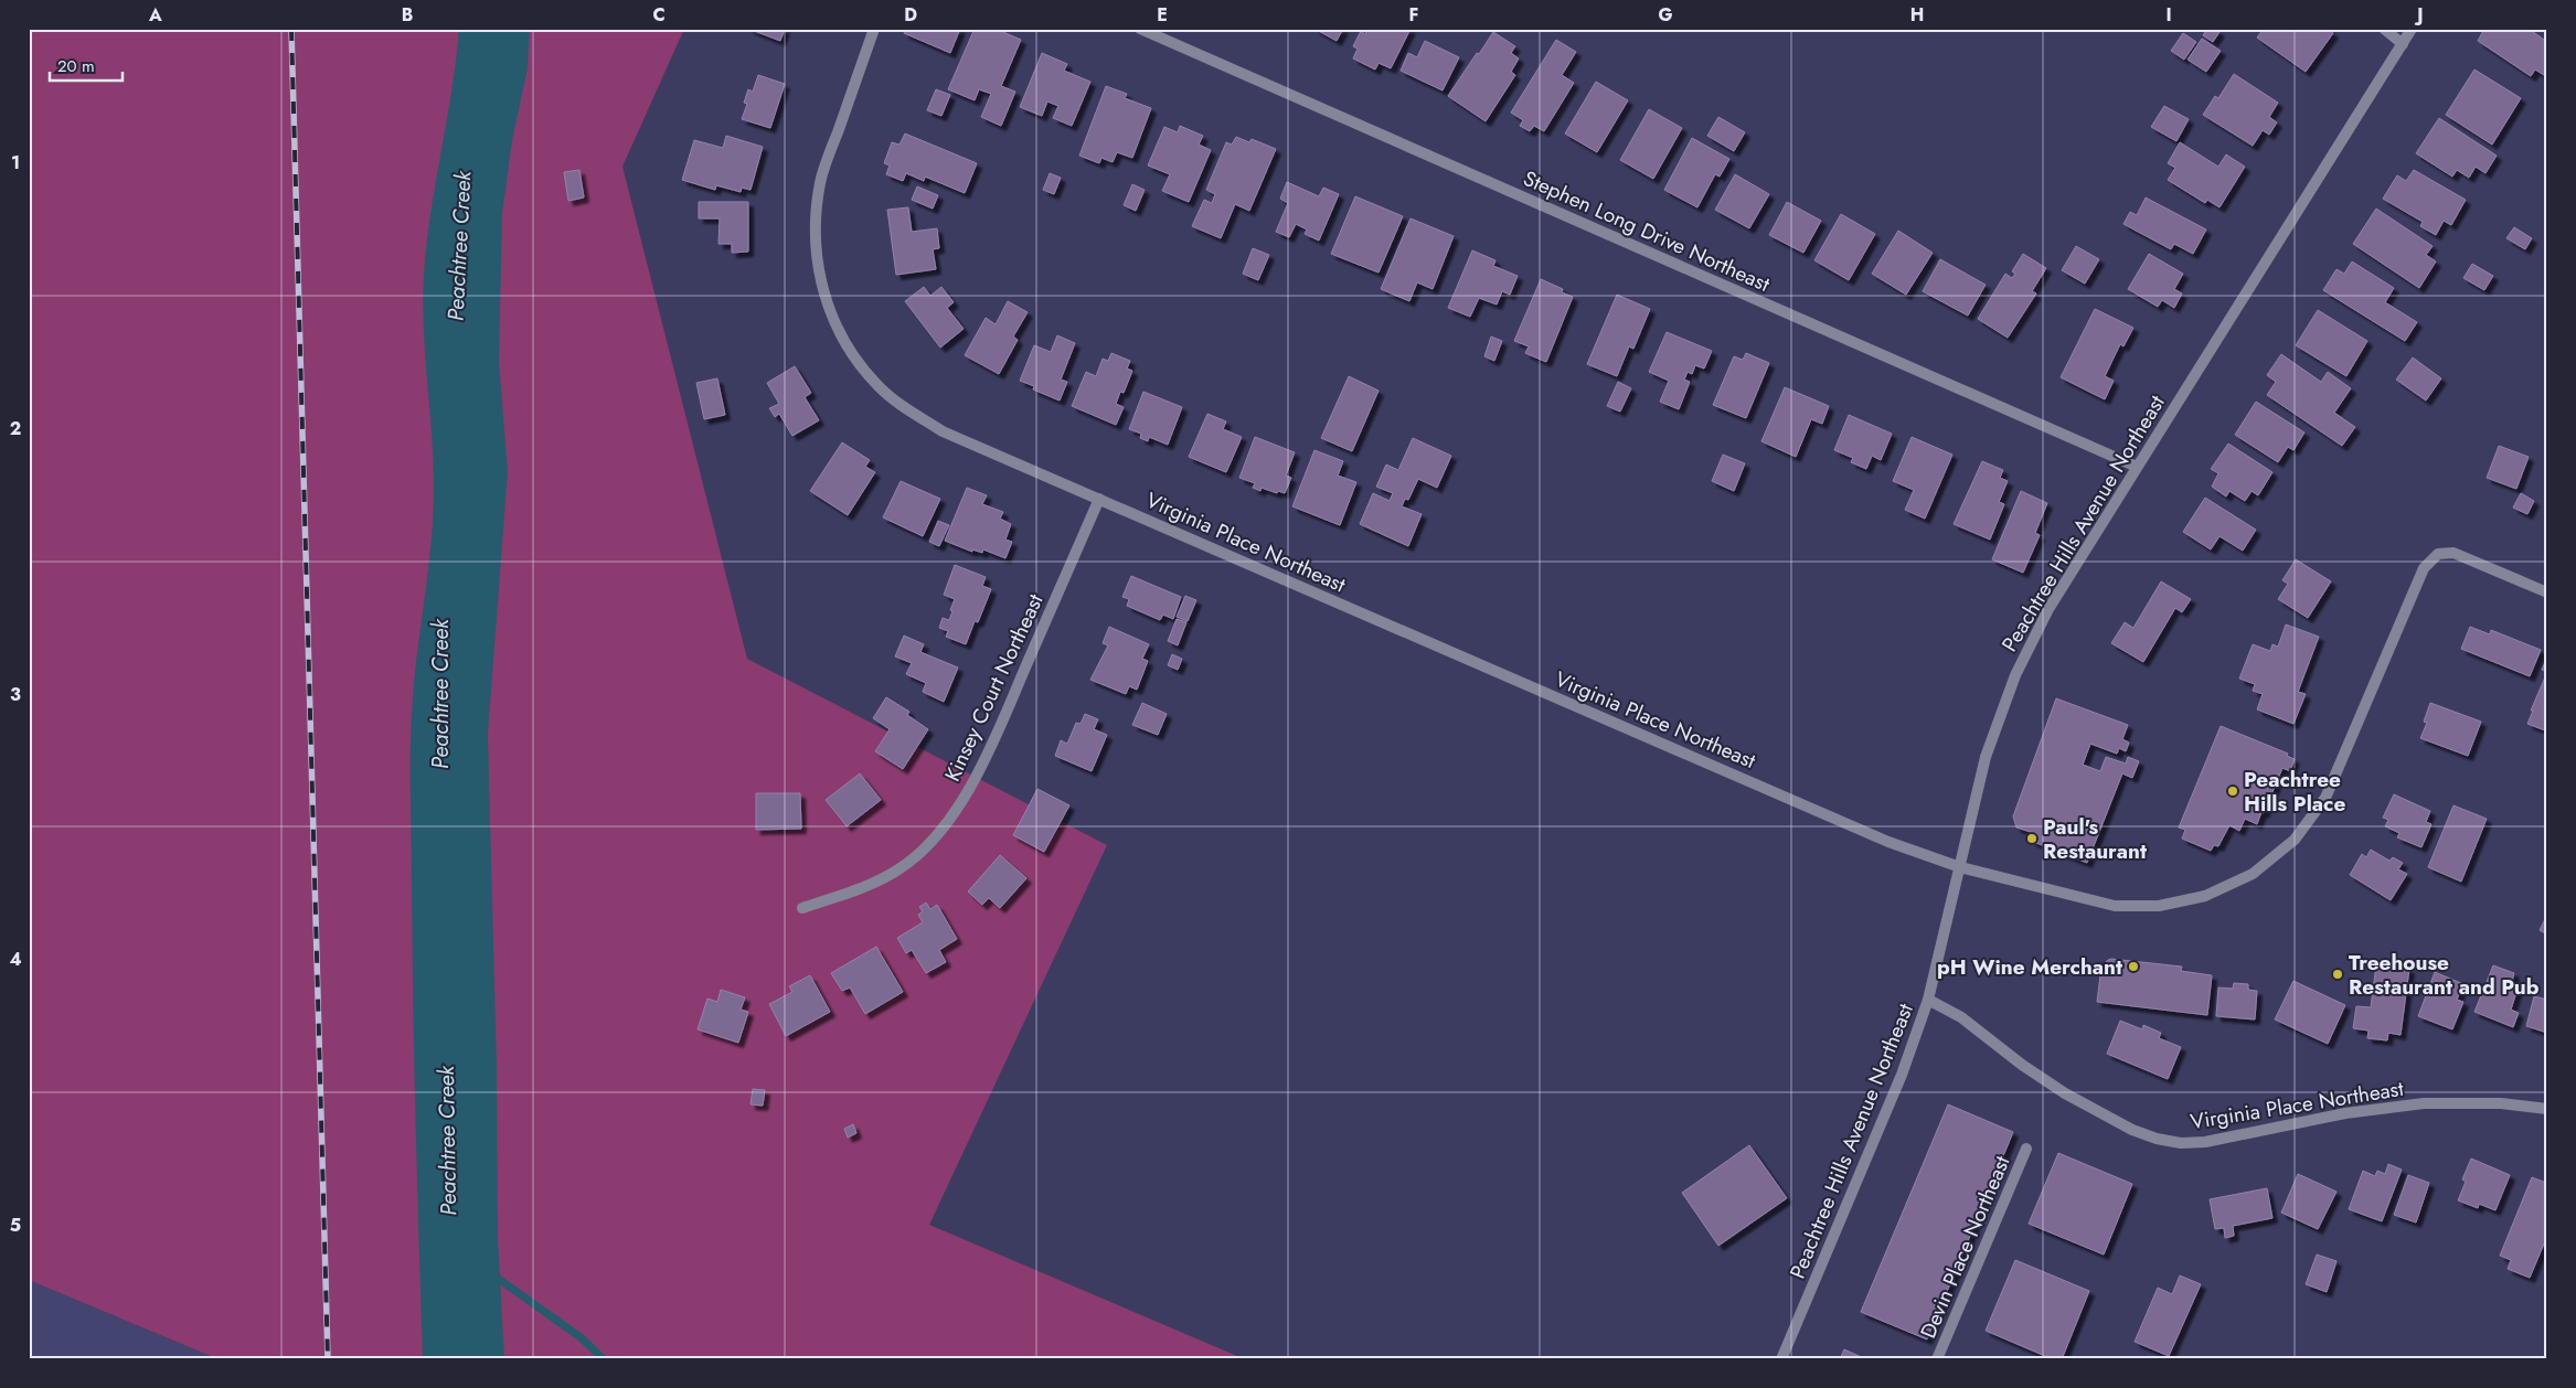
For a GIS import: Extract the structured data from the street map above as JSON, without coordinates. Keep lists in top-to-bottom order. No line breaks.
{"streets":{"street":["Stephen Long Drive Northeast","Peachtree Hills Avenue Northeast","Virginia Place Northeast","Kinsey Court Northeast","Devin Place Northeast"]},"crossings":[["Stephen Long Drive Northeast","Peachtree Hills Avenue Northeast"],["Peachtree Hills Avenue Northeast","Virginia Place Northeast"],["Virginia Place Northeast","Kinsey Court Northeast"]],"water":["Peachtree Creek"],"places":["Peachtree Hills Place","Paul's Restaurant","pH Wine Merchant","Treehouse Restaurant and Pub"],"scale_bar":"20 m","grid":{"columns":["A","B","C","D","E","F","G","H","I","J"],"rows":["1","2","3","4","5"]}}
